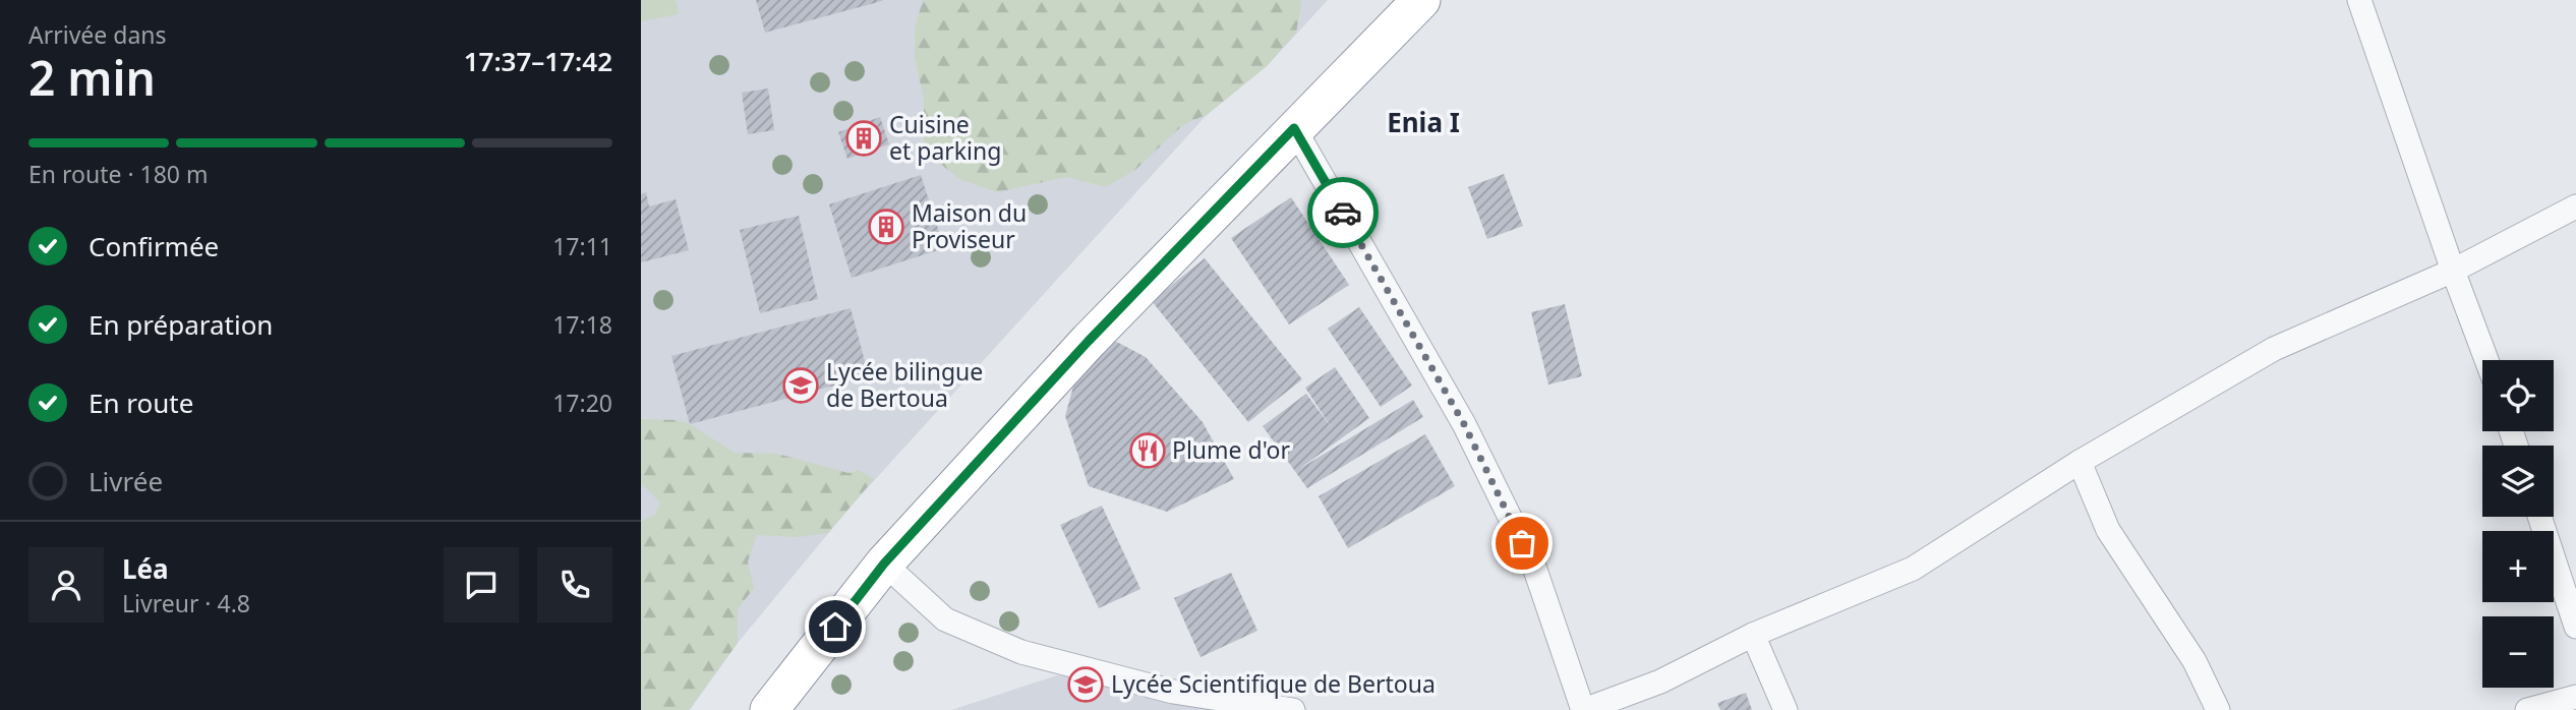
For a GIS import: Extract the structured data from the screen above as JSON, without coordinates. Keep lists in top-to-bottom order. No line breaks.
{"districts":["Enia I"],"places":{"building":["Cuisine et parking","Maison du Proviseur"],"school or university":["Lycée bilingue de Bertoua","Lycée Scientifique de Bertoua"],"restaurant":["Plume d'or"]},"page":{"heading":["2 min","Arrivée dans","17:37–17:42"],"panel":["Léa","Livreur · 4.8"],"bar":"En route · 180 m","list":[["Confirmée","17:11"],["En préparation","17:18"],["En route","17:20"],"Livrée"],"map_buttons":["+","−"]}}
